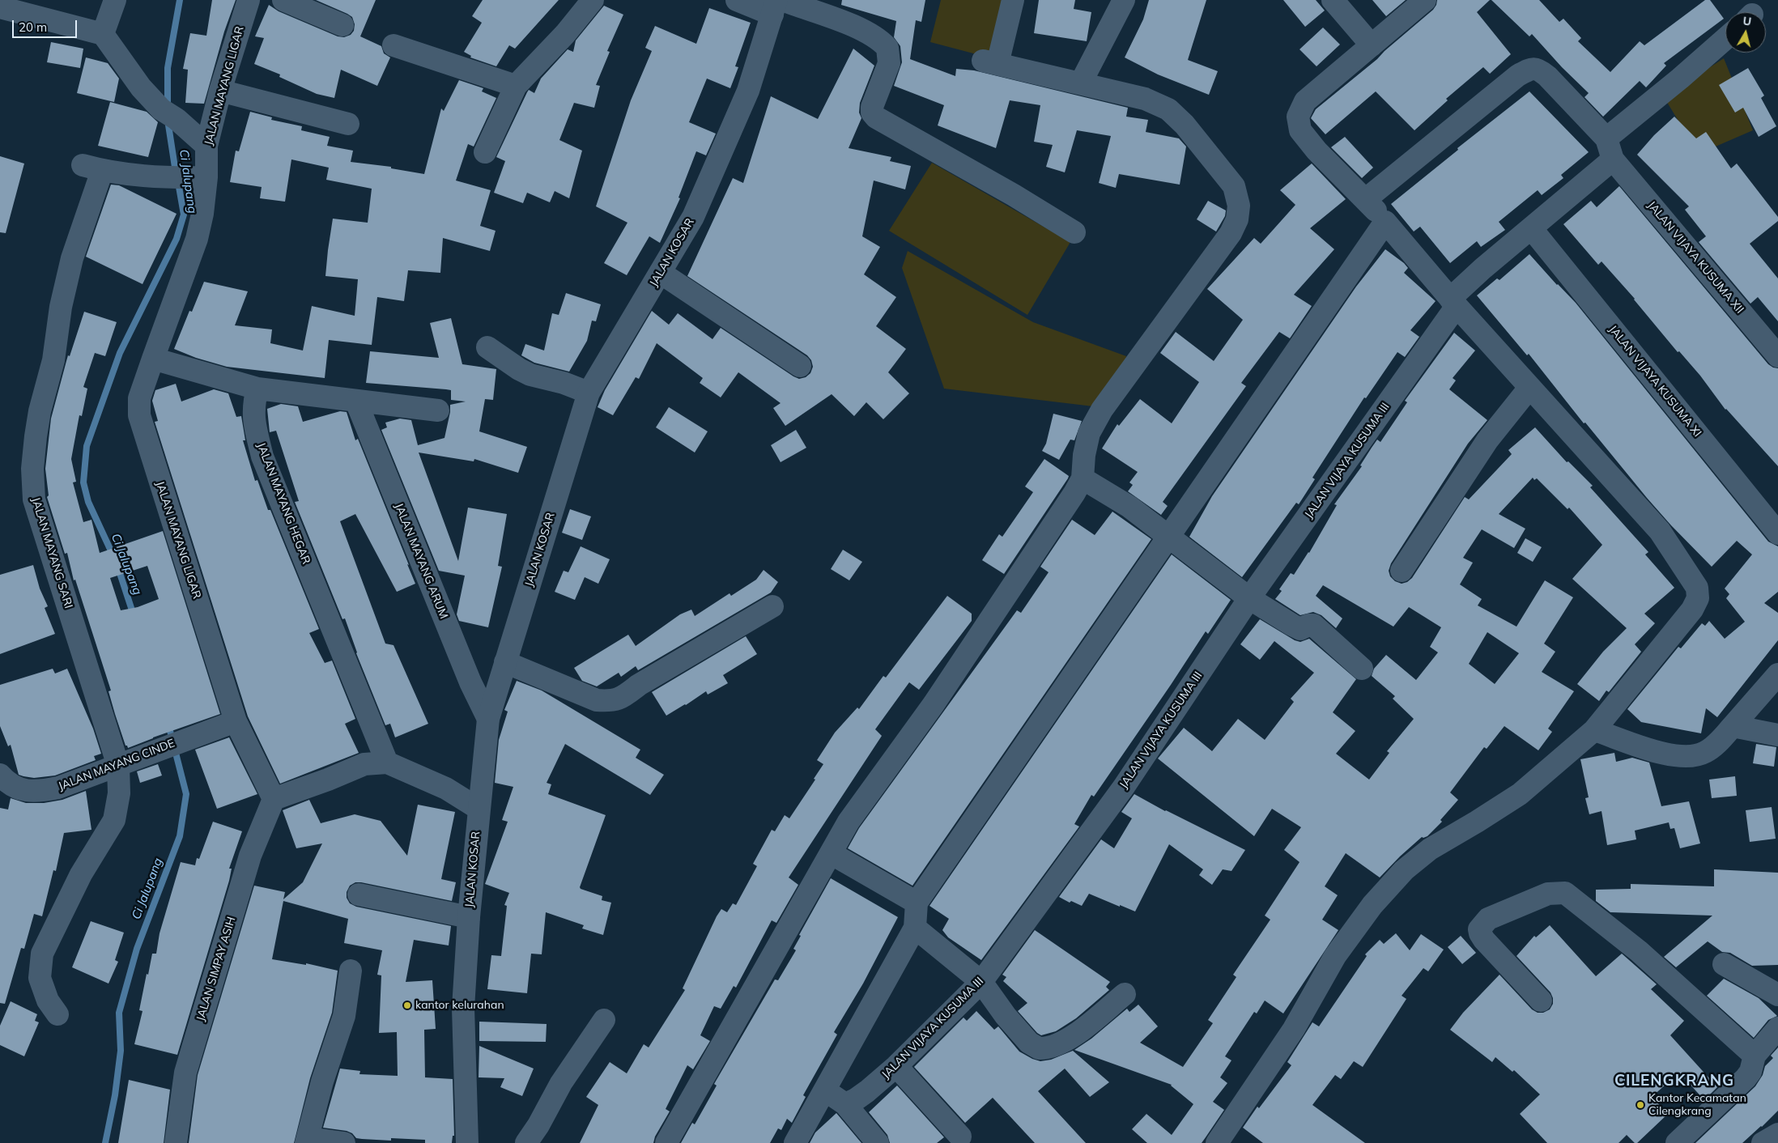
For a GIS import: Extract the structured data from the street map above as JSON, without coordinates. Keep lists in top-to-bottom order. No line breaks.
{"streets":{"street":["JALAN MAYANG LIGAR","JALAN KOSAR","JALAN VIJAYA KUSUMA XII","JALAN VIJAYA KUSUMA XI","JALAN VIJAYA KUSUMA III","JALAN MAYANG HEGAR","JALAN MAYANG SARI","JALAN MAYANG ARUM","JALAN MAYANG CINDE","JALAN SIMPAY ASIH"]},"crossings":[["JALAN MAYANG LIGAR","JALAN MAYANG SARI"],["JALAN MAYANG LIGAR","JALAN MAYANG CINDE"],["JALAN MAYANG LIGAR","JALAN SIMPAY ASIH"],["JALAN KOSAR","JALAN MAYANG ARUM"],["JALAN VIJAYA KUSUMA XII","JALAN VIJAYA KUSUMA III"],["JALAN VIJAYA KUSUMA XI","JALAN VIJAYA KUSUMA III"],["JALAN MAYANG SARI","JALAN MAYANG CINDE"]],"districts":["CILENGKRANG"],"water":["Ci Jalupang"],"places":["kantor kelurahan","Kantor Kecamatan Cilengkrang"],"scale_bar":"20 m","north":"top"}
